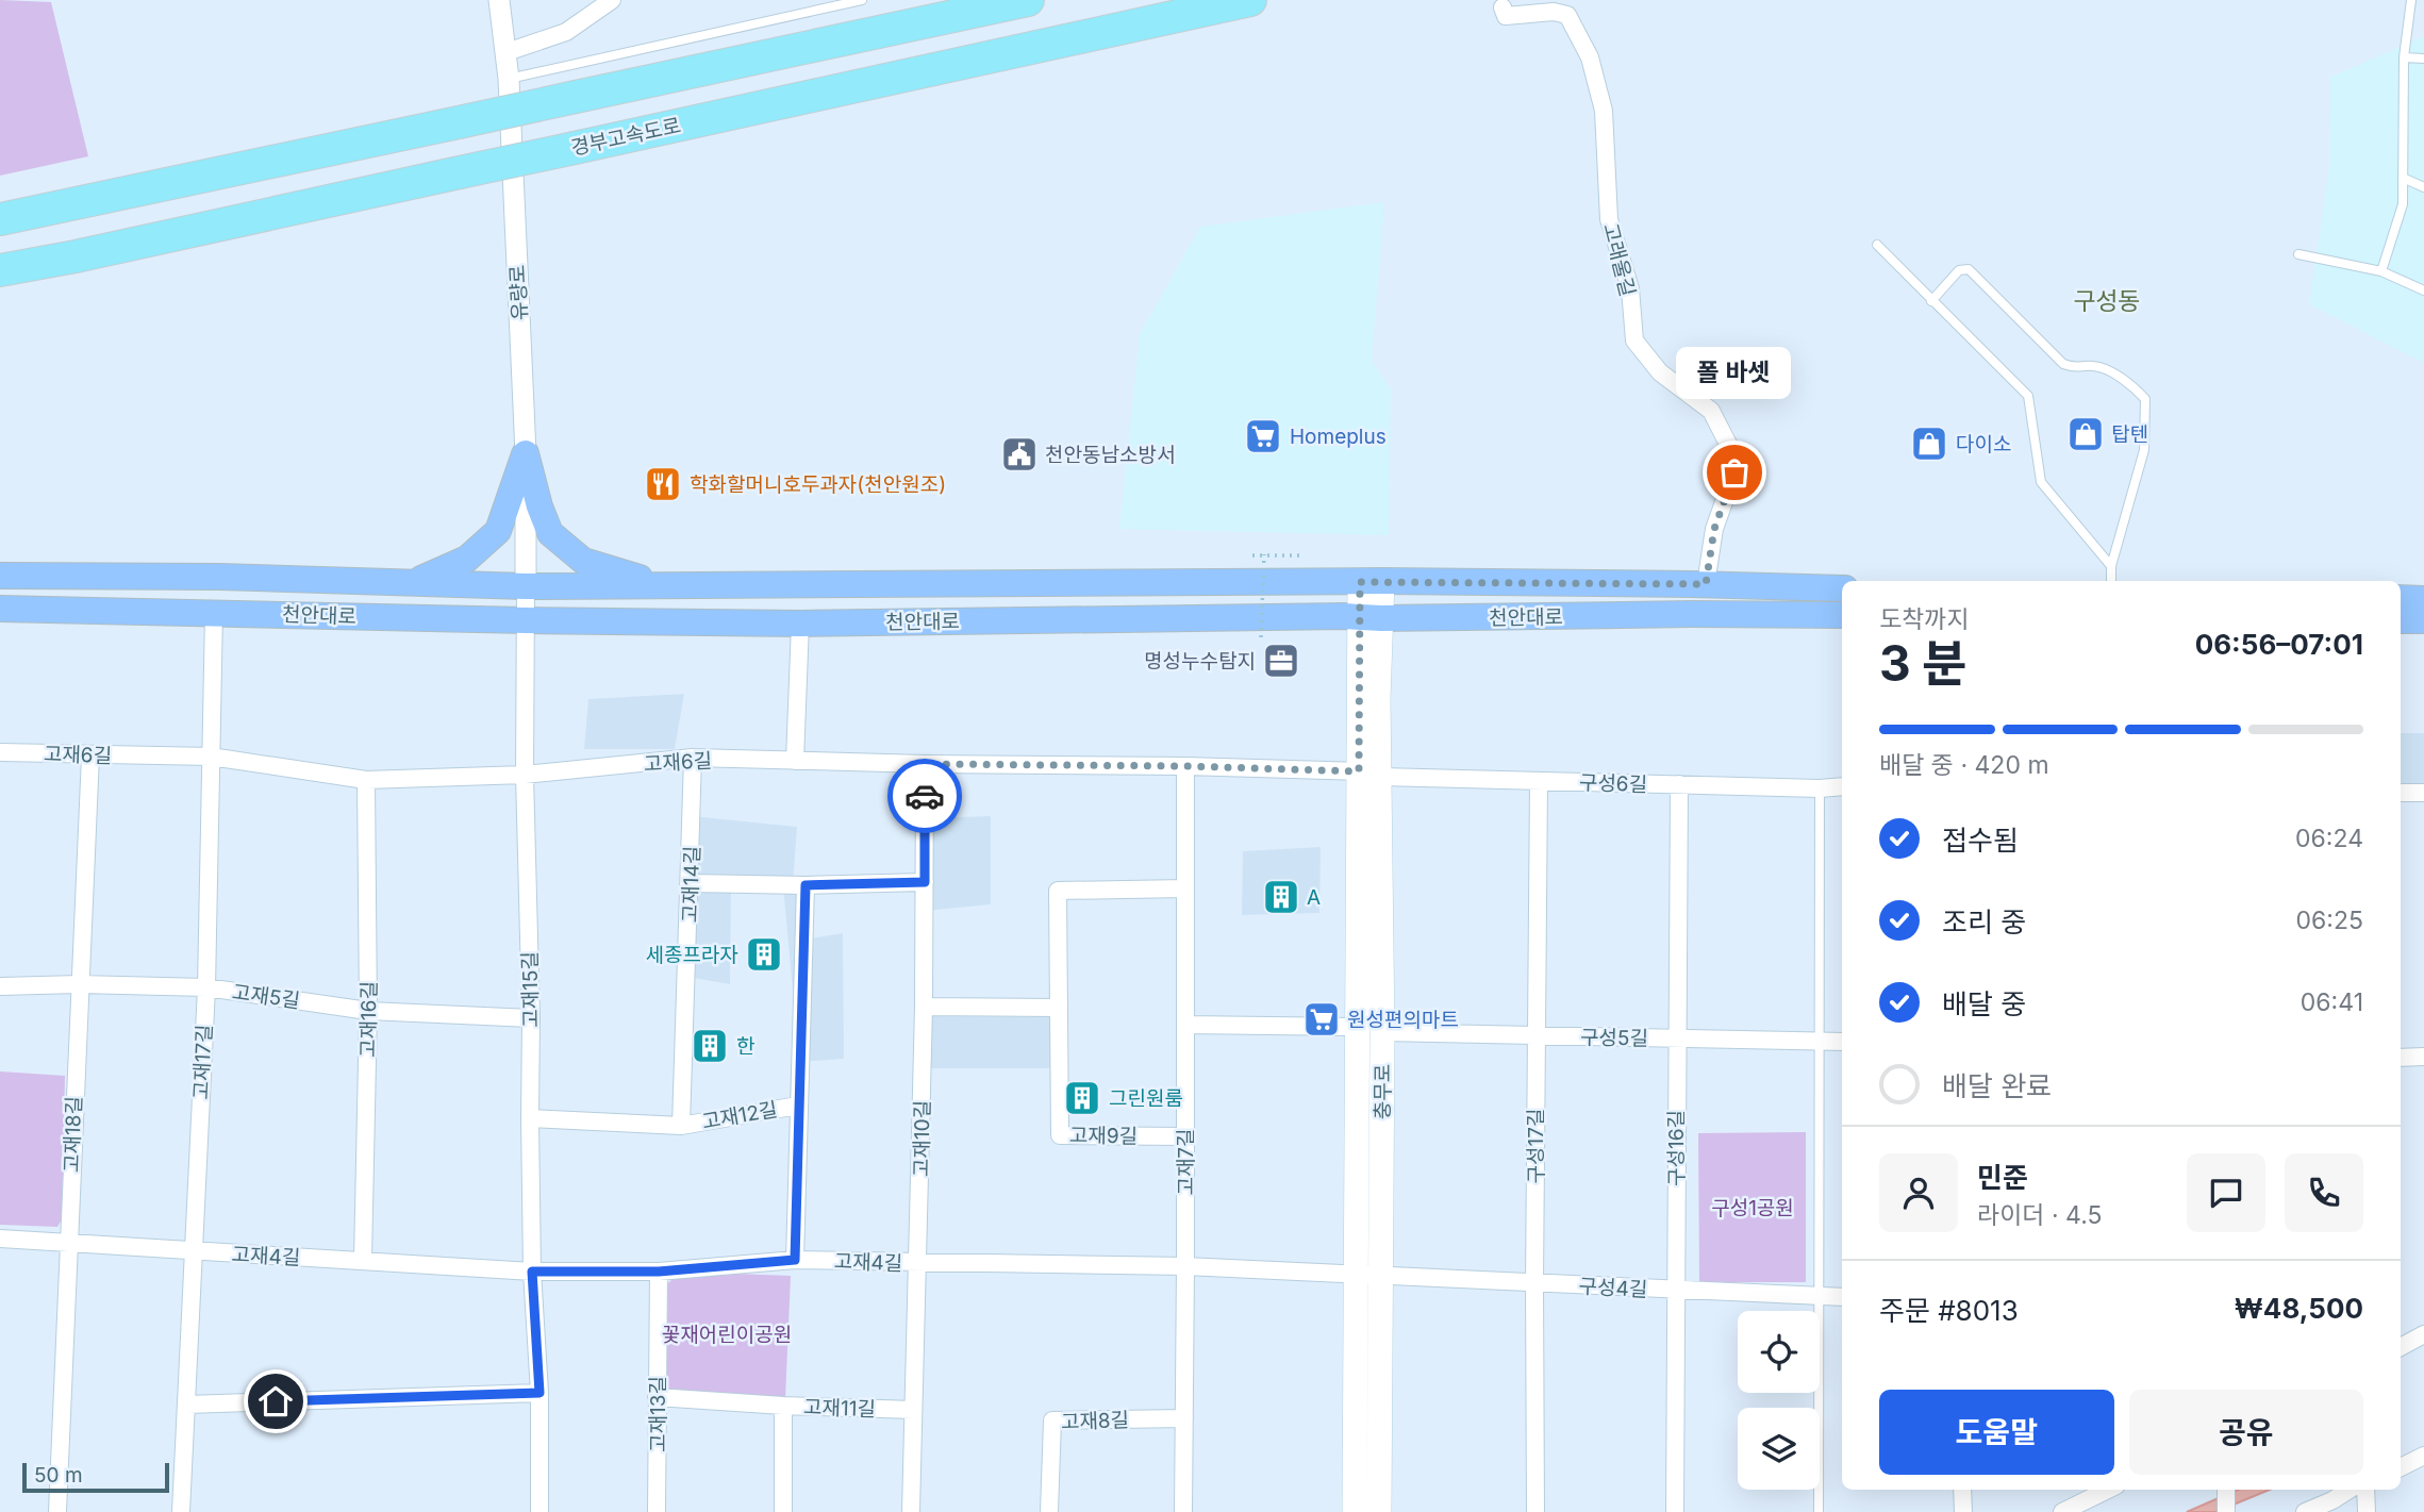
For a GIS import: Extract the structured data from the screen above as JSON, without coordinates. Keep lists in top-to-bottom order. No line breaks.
{"streets":{"highway":["경부고속도로"],"main road":["천안대로","충무로"],"street":["고래울길","유량로","고재6길","구성6길","고재14길","고재15길","고재5길","고재16길","구성5길","고재17길","고재12길","고재18길","고재9길","고재10길","구성17길","구성16길","고재7길","고재4길","구성4길","고재11길","고재13길","고재8길"]},"crossings":[["고래울길","천안대로"],["유량로","천안대로"],["유량로","고재15길"],["천안대로","고재15길"],["천안대로","고재17길"],["천안대로","충무로"],["고재6길","구성6길"],["고재6길","고재14길"],["고재6길","고재15길"],["고재6길","고재16길"],["고재6길","고재17길"],["고재6길","충무로"],["고재6길","고재18길"],["고재6길","고재10길"],["고재6길","고재7길"],["구성6길","충무로"],["구성6길","구성17길"],["구성6길","구성16길"],["고재14길","고재12길"],["고재15길","고재5길"],["고재15길","고재4길"],["고재5길","고재16길"],["고재5길","고재17길"],["고재5길","고재18길"],["고재16길","고재4길"],["구성5길","충무로"],["구성5길","구성17길"],["구성5길","구성16길"],["고재17길","고재4길"],["충무로","고재4길"],["충무로","구성4길"],["고재12길","고재4길"],["고재18길","고재4길"],["고재9길","고재7길"],["고재10길","고재4길"],["고재10길","고재11길"],["구성17길","구성4길"],["구성16길","구성4길"],["고재7길","고재4길"],["고재7길","고재8길"],["고재4길","구성4길"],["고재4길","고재13길"]],"districts":["구성동"],"parks":["구성1공원","꽃재어린이공원"],"places":{"shop":["탑텐","다이소"],"supermarket":["Homeplus","원성편의마트"],"public building":["천안동남소방서"],"other":["폴 바셋"],"restaurant":["학화할머니호두과자(천안원조)"],"office":["명성누수탐지"],"building":["A","세종프라자","한","그린원룸"]},"scale_bar":"50 m","page":{"bubble":"폴 바셋","heading":["3 분","도착까지","06:56–07:01"],"panel":["민준","라이더 · 4.5","주문 #8013","₩48,500"],"bar":"배달 중 · 420 m","list":[["접수됨","06:24"],["조리 중","06:25"],["배달 중","06:41"],"배달 완료"],"buttons":["도움말","공유"],"scale":"50 m"}}
